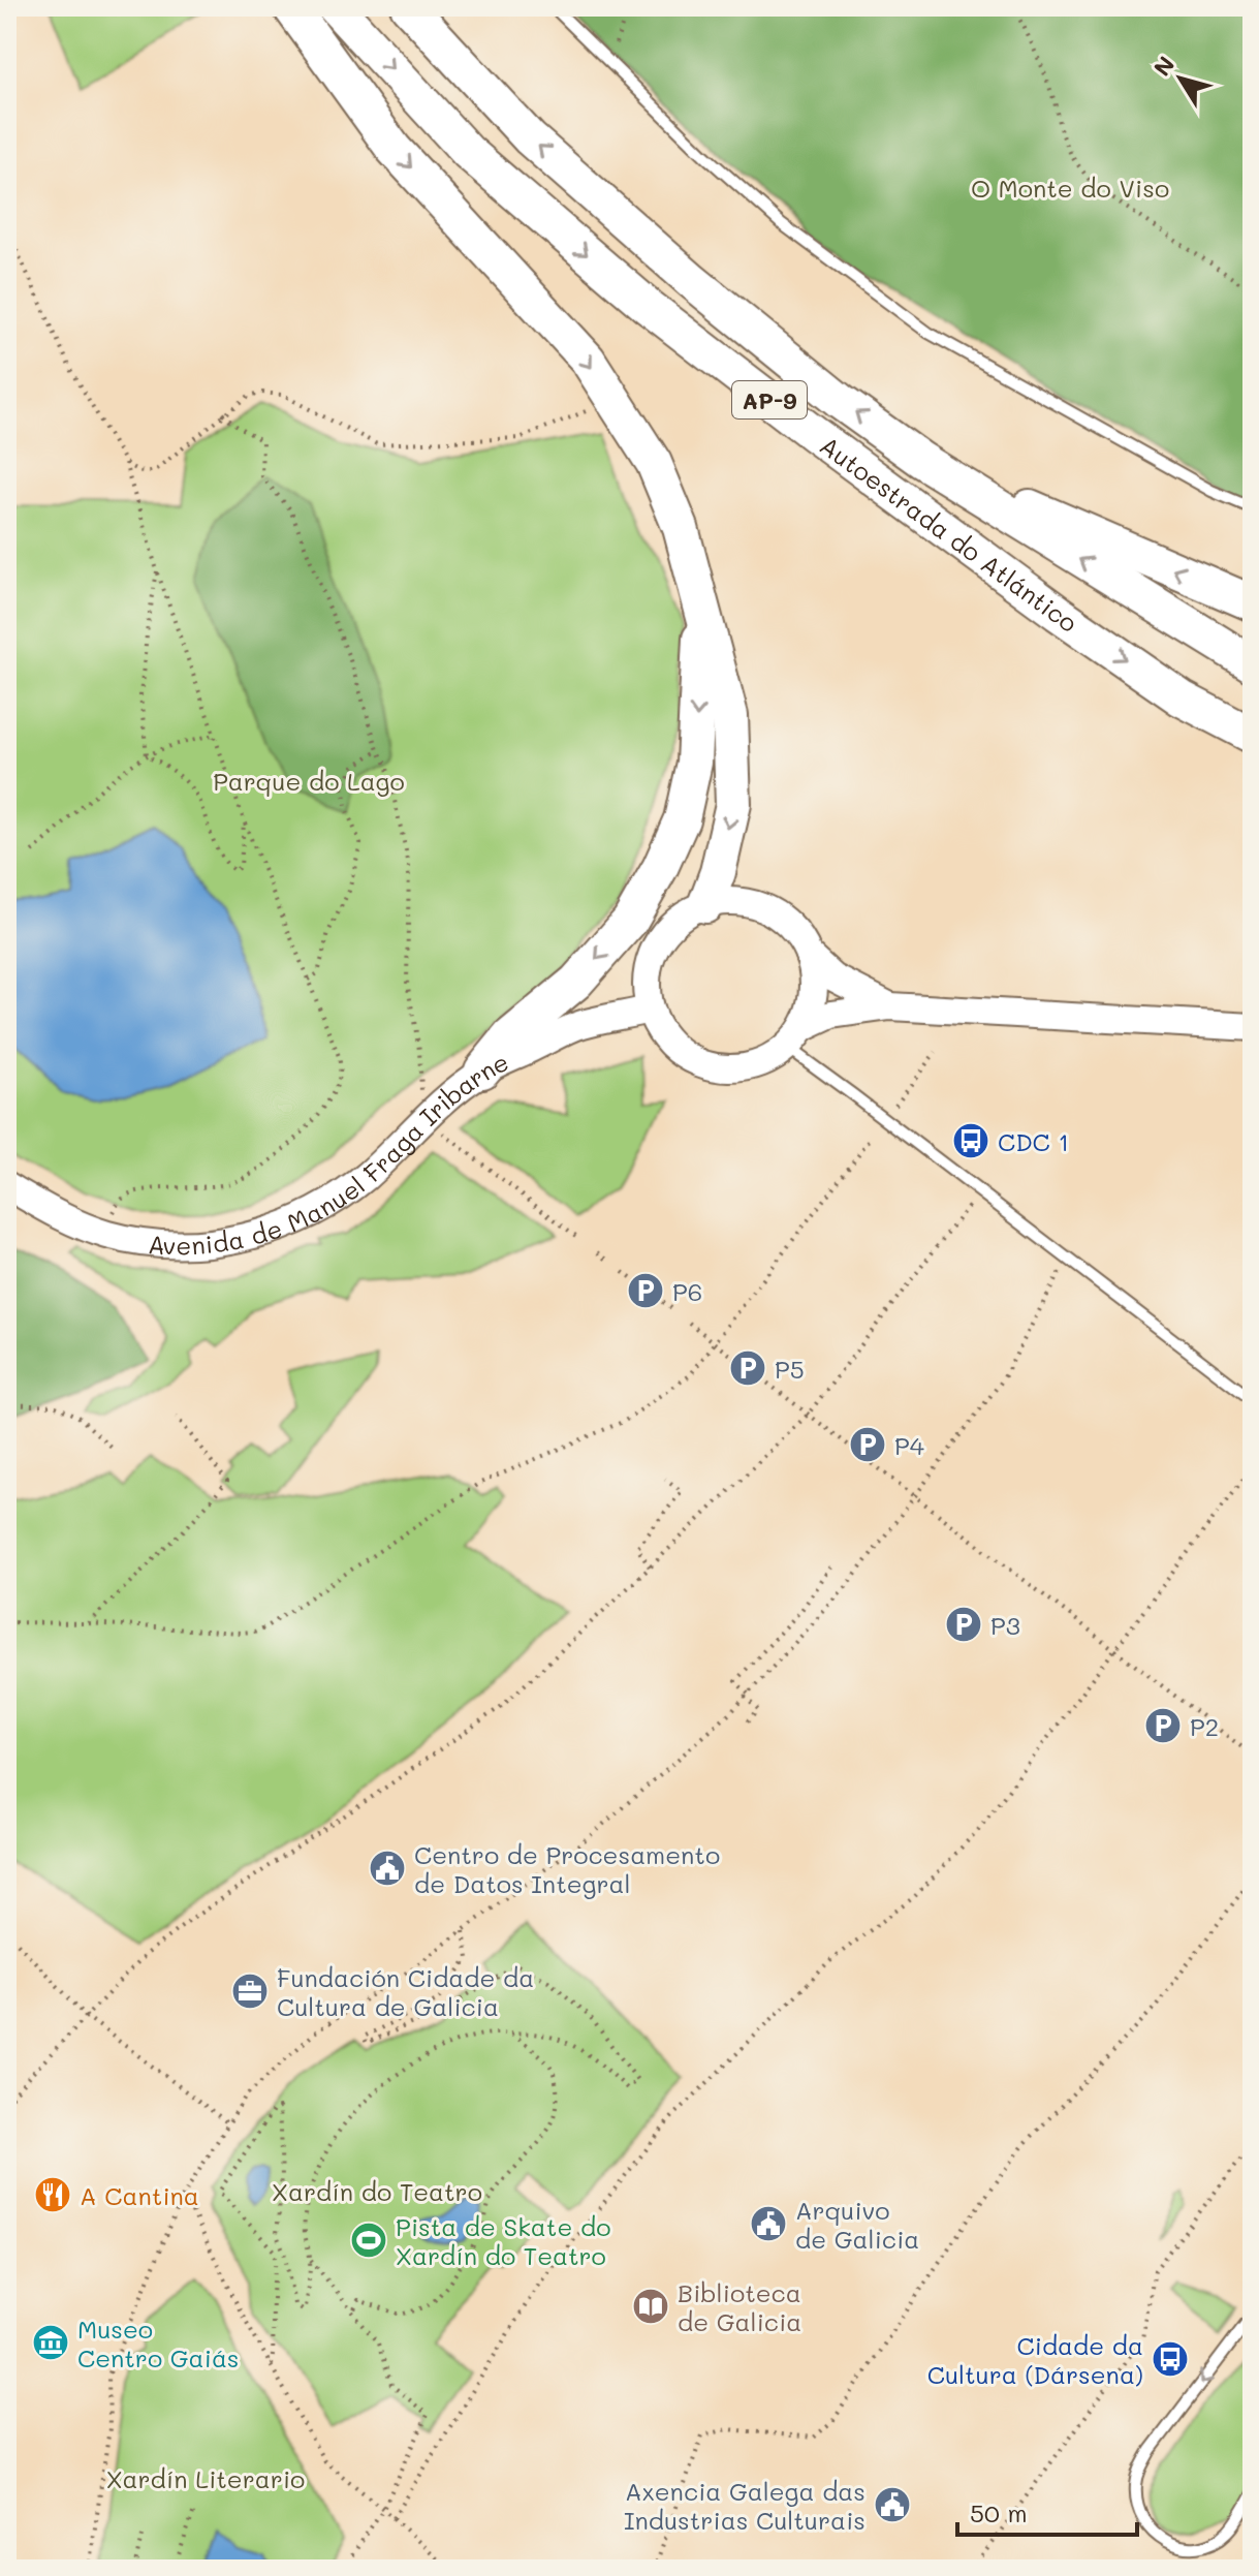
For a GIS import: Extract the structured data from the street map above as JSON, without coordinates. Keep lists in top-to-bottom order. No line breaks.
{"streets":{"highway":["AP-9","Autoestrada do Atlántico"],"street":["Avenida de Manuel Fraga Iribarne"]},"parks":["O Monte do Viso","Parque do Lago","Xardín do Teatro","Xardín Literario"],"places":{"bus stop":["CDC 1","Cidade da Cultura (Dársena)"],"parking":["P6","P5","P4","P3","P2"],"public building":["Centro de Procesamento de Datos Integral","Arquivo de Galicia","Axencia Galega das Industrias Culturais"],"office":["Fundación Cidade da Cultura de Galicia"],"restaurant":["A Cantina"],"sports":["Pista de Skate do Xardín do Teatro"],"library":["Biblioteca de Galicia"],"museum":["Museo Centro Gaiás"]},"scale_bar":"50 m","north":"top left"}
